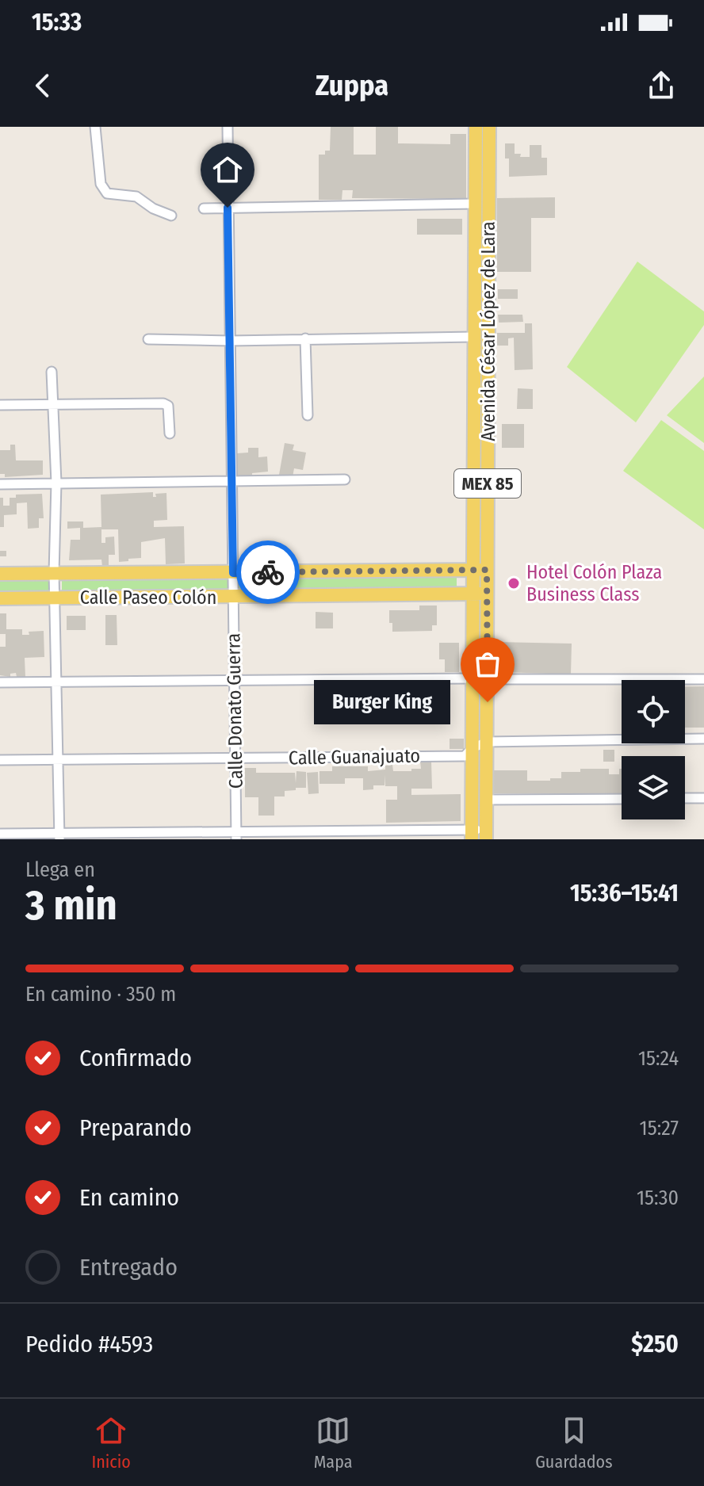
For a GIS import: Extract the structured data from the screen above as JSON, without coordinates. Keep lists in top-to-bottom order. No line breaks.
{"streets":{"main road":["Avenida César López de Lara","MEX 85","Calle Paseo Colón"],"street":["Calle Donato Guerra","Calle Guanajuato"]},"crossings":[["Avenida César López de Lara","Calle Paseo Colón"],["Avenida César López de Lara","Calle Guanajuato"],["Calle Paseo Colón","Calle Donato Guerra"],["Calle Donato Guerra","Calle Guanajuato"]],"places":["Hotel Colón Plaza Business Class","Burger King"],"page":{"status":"15:33","header":"Zuppa","bubble":"Burger King","heading":["3 min","Llega en","15:36–15:41"],"panel":["Pedido #4593","$250"],"bar":"En camino · 350 m","list":[["Confirmado","15:24"],["Preparando","15:27"],["En camino","15:30"],"Entregado"],"tabs":["Inicio","Mapa","Guardados"]}}
